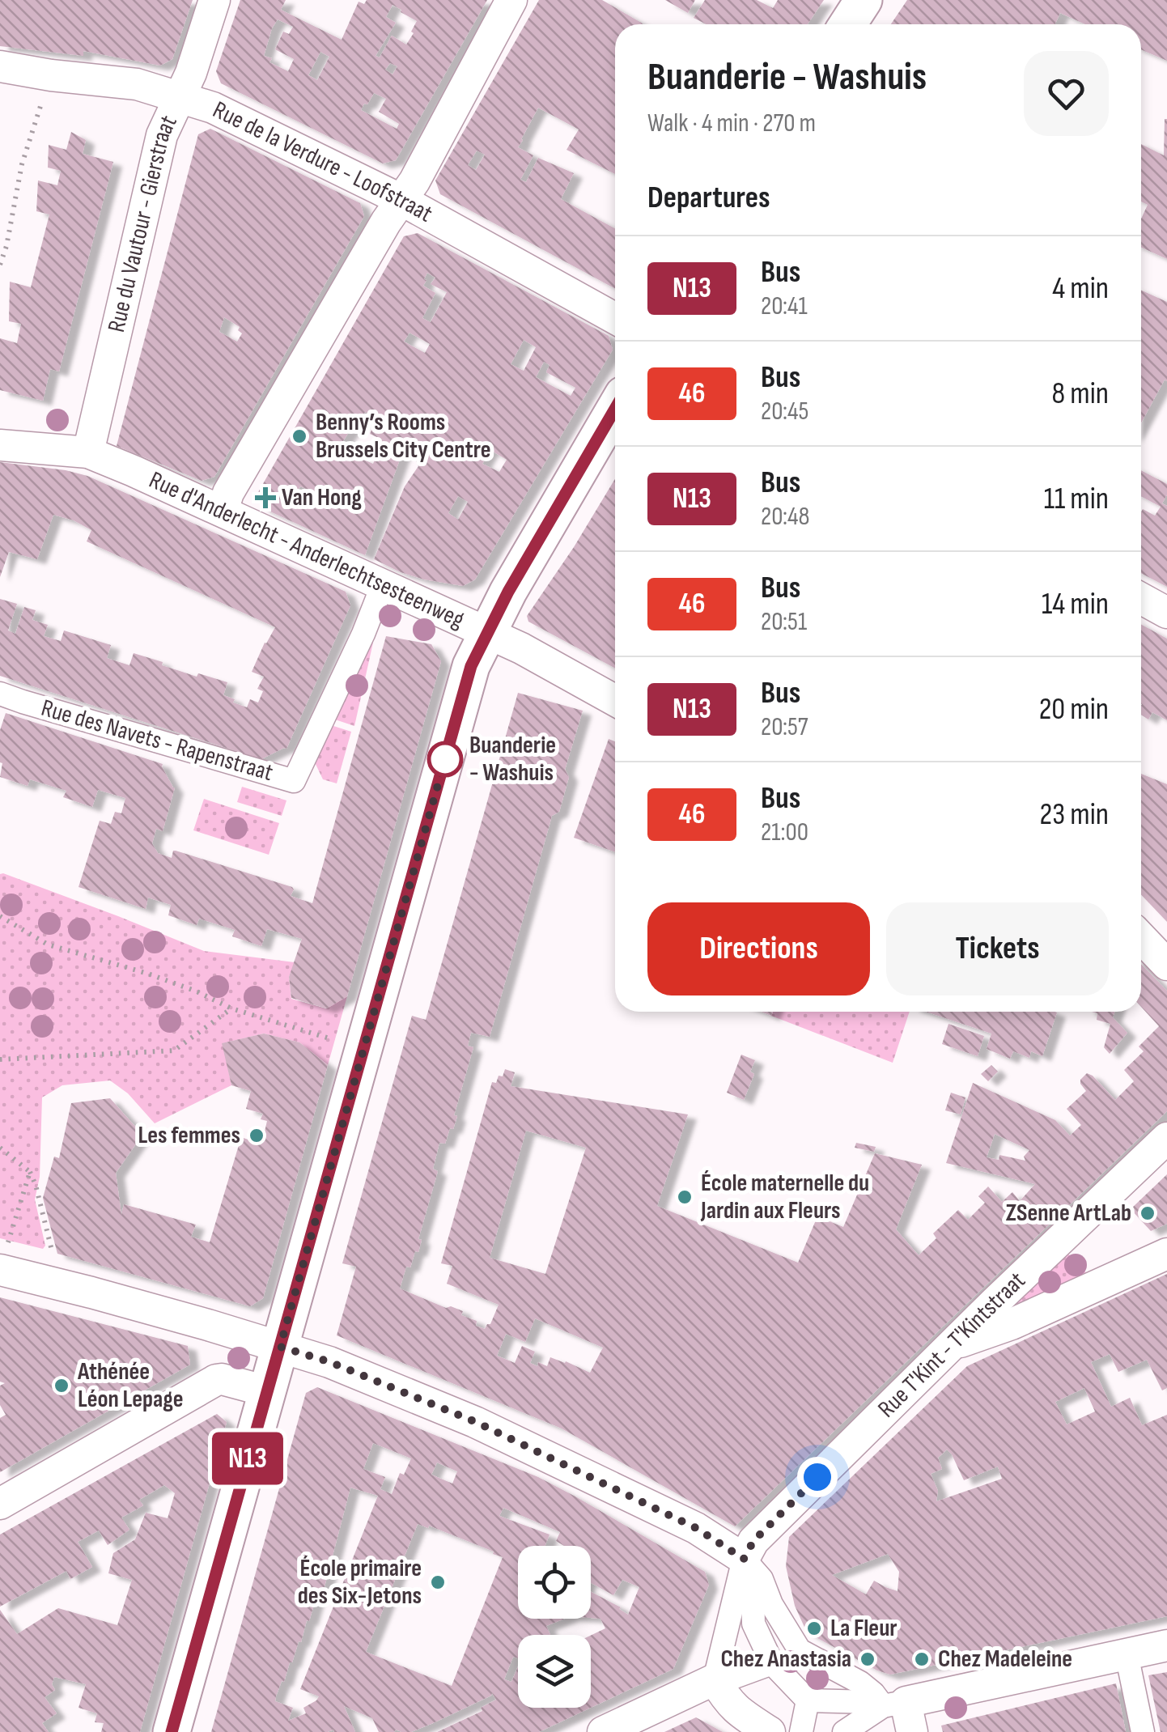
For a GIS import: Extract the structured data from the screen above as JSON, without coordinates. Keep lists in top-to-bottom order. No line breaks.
{"streets":{"street":["Rue de la Verdure - Loofstraat","Rue du Vautour - Gierstraat","Rue d'Anderlecht - Anderlechtsesteenweg","Rue des Navets - Rapenstraat","Rue T'Kint - T'Kintstraat"]},"crossings":[["Rue de la Verdure - Loofstraat","Rue du Vautour - Gierstraat"],["Rue du Vautour - Gierstraat","Rue d'Anderlecht - Anderlechtsesteenweg"],["Rue d'Anderlecht - Anderlechtsesteenweg","Rue des Navets - Rapenstraat"]],"places":{"other":["Benny’s Rooms Brussels City Centre","Buanderie - Washuis","Les femmes","École maternelle du Jardin aux Fleurs","ZSenne ArtLab","Athénée Léon Lepage","École primaire des Six-Jetons","La Fleur","Chez Anastasia","Chez Madeleine"],"health":["Van Hong"]},"lines":["bus line N13"],"page":{"on_map":"N13","heading":[["Buanderie - Washuis","Walk · 4 min · 270 m"],"Departures"],"list":[{"mark":"N13","name":"Bus","note":"20:41","value":"4 min"},{"mark":"46","name":"Bus","note":"20:45","value":"8 min"},{"mark":"N13","name":"Bus","note":"20:48","value":"11 min"},{"mark":"46","name":"Bus","note":"20:51","value":"14 min"},{"mark":"N13","name":"Bus","note":"20:57","value":"20 min"},{"mark":"46","name":"Bus","note":"21:00","value":"23 min"}],"buttons":["Directions","Tickets"]}}
